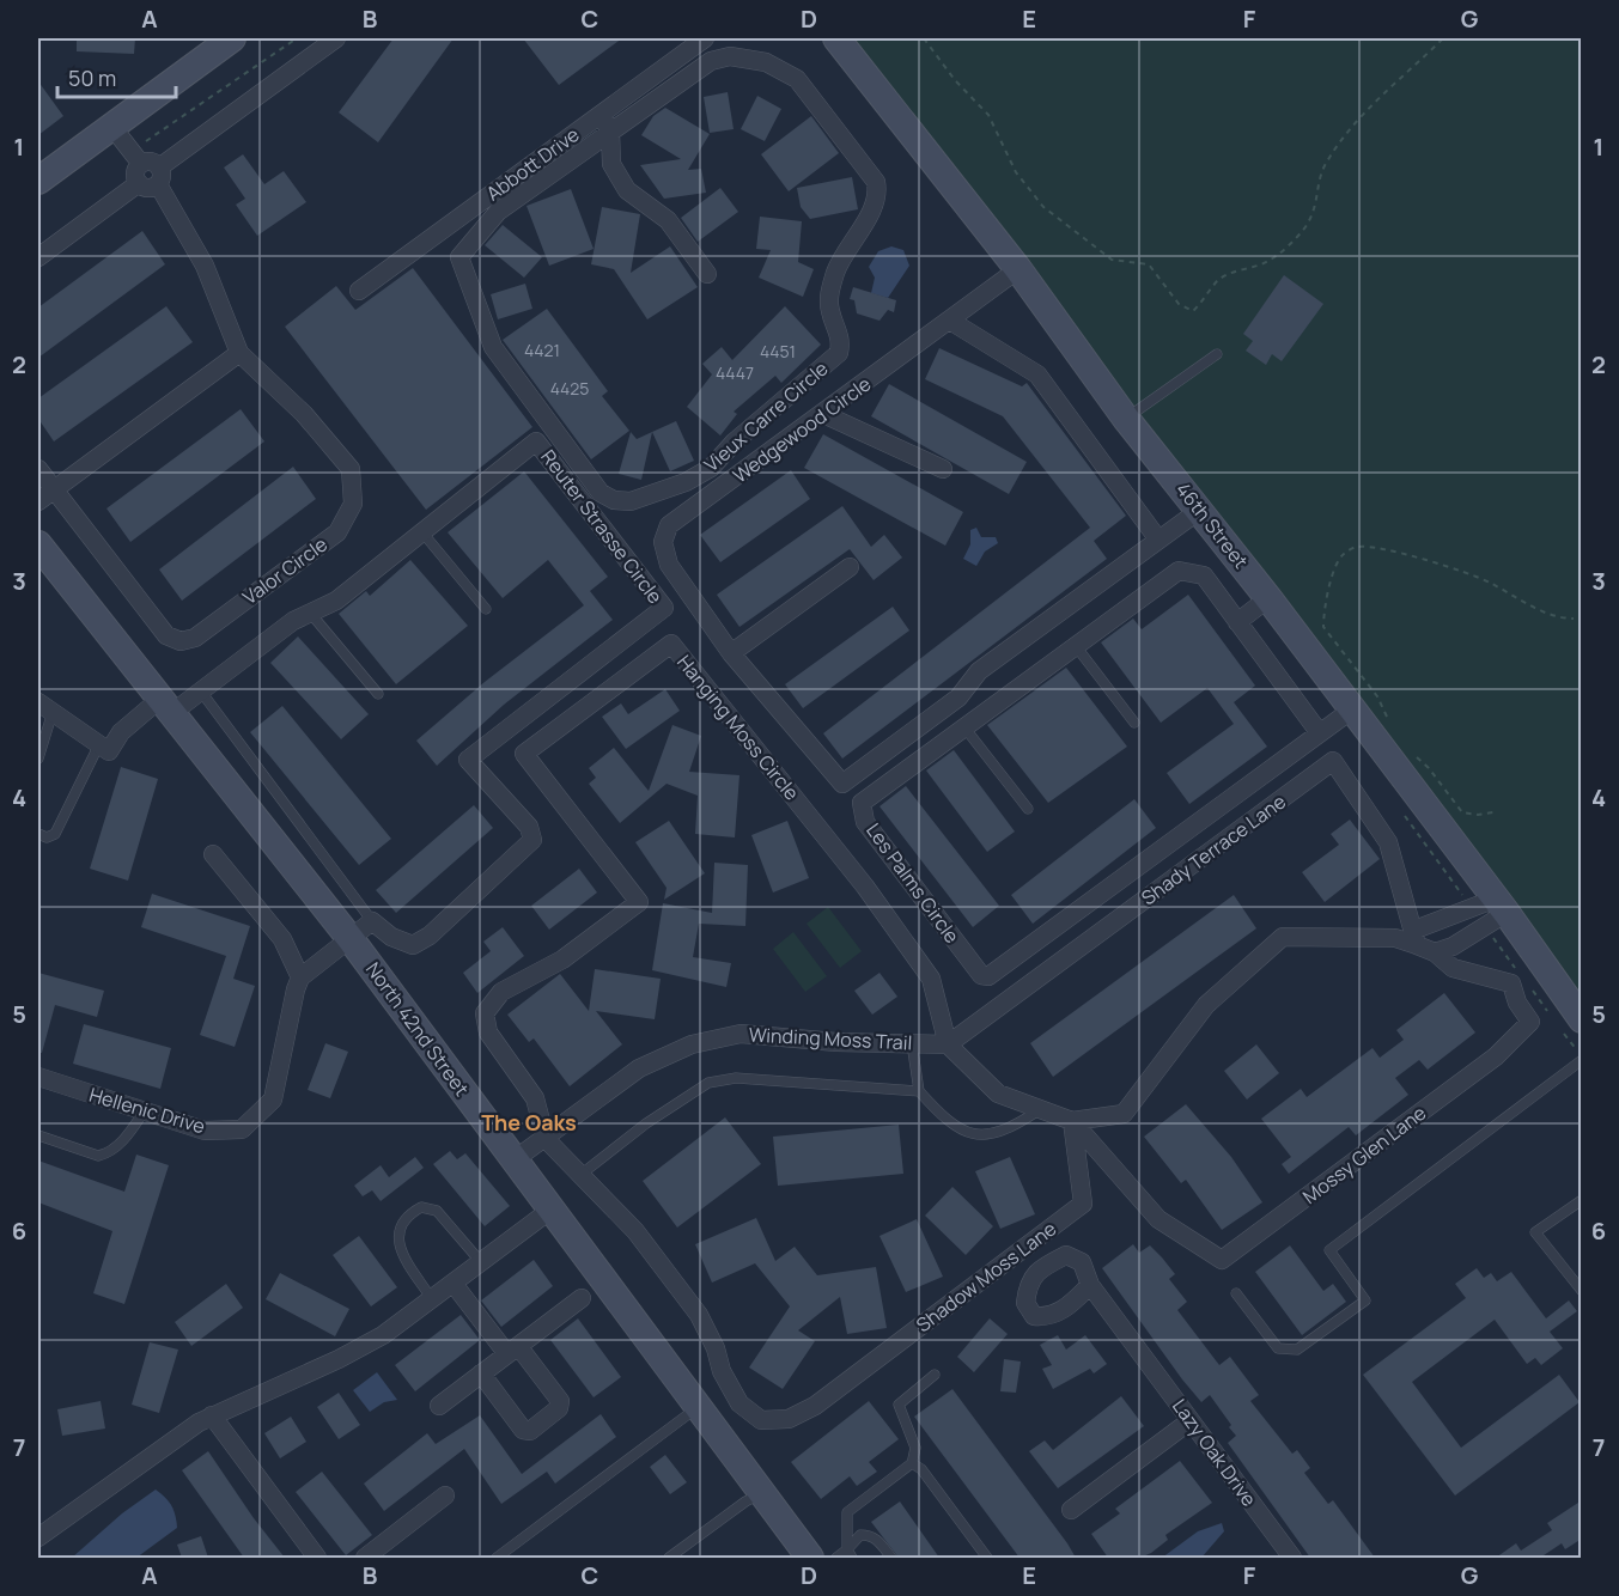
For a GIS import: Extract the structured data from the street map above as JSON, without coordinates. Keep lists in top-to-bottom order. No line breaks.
{"streets":{"street":["Abbott Drive","Vieux Carre Circle","Wedgewood Circle","46th Street","Reuter Strasse Circle","Valor Circle","Hanging Moss Circle","Shady Terrace Lane","Les Palms Circle","North 42nd Street","Winding Moss Trail","Hellenic Drive","Mossy Glen Lane","Shadow Moss Lane","Lazy Oak Drive"]},"crossings":[["Wedgewood Circle","46th Street"],["Wedgewood Circle","Les Palms Circle"],["46th Street","Les Palms Circle"],["Reuter Strasse Circle","North 42nd Street"],["Hanging Moss Circle","Shady Terrace Lane"],["Hanging Moss Circle","Winding Moss Trail"],["Hanging Moss Circle","Shadow Moss Lane"],["Shady Terrace Lane","Winding Moss Trail"],["Shady Terrace Lane","Mossy Glen Lane"],["North 42nd Street","Winding Moss Trail"],["Winding Moss Trail","Shadow Moss Lane"],["Mossy Glen Lane","Shadow Moss Lane"]],"districts":["The Oaks"],"house_numbers":["4421","4451","4447","4425"],"scale_bar":"50 m","grid":{"columns":["A","B","C","D","E","F","G"],"rows":["1","2","3","4","5","6","7"]}}
